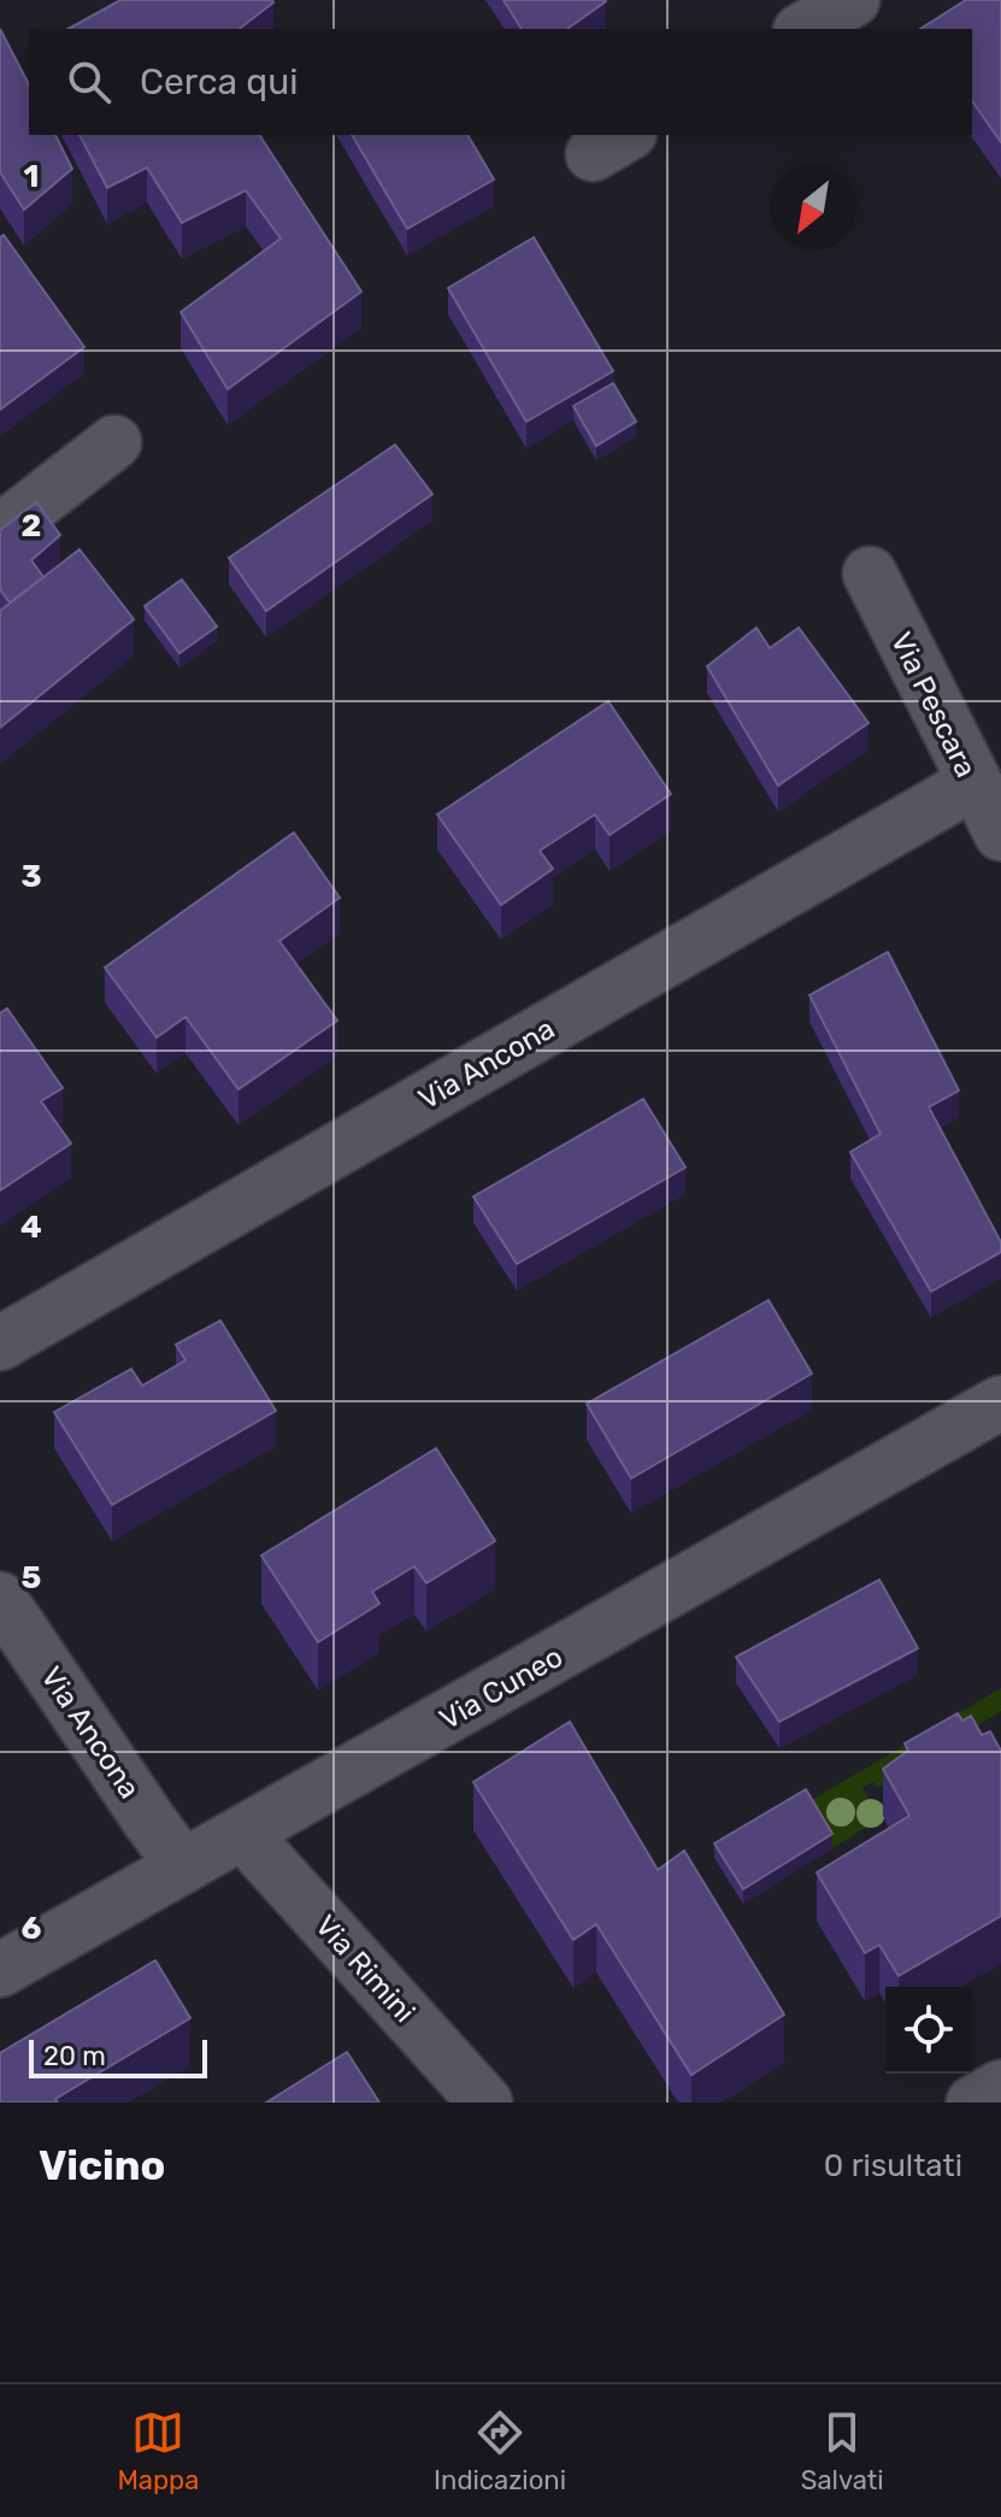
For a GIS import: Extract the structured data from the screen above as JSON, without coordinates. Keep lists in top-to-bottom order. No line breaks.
{"streets":{"street":["Via Pescara","Via Ancona","Via Cuneo","Via Rimini"]},"crossings":[["Via Pescara","Via Ancona"],["Via Ancona","Via Cuneo"],["Via Cuneo","Via Rimini"]],"scale_bar":"20 m","north":"bottom left","page":{"search":"Cerca qui","scale":"20 m","heading":["Vicino","0 risultati"],"nav":["Mappa","Indicazioni","Salvati"]},"grid":{"rows":["1","2","3","4","5","6"]}}
